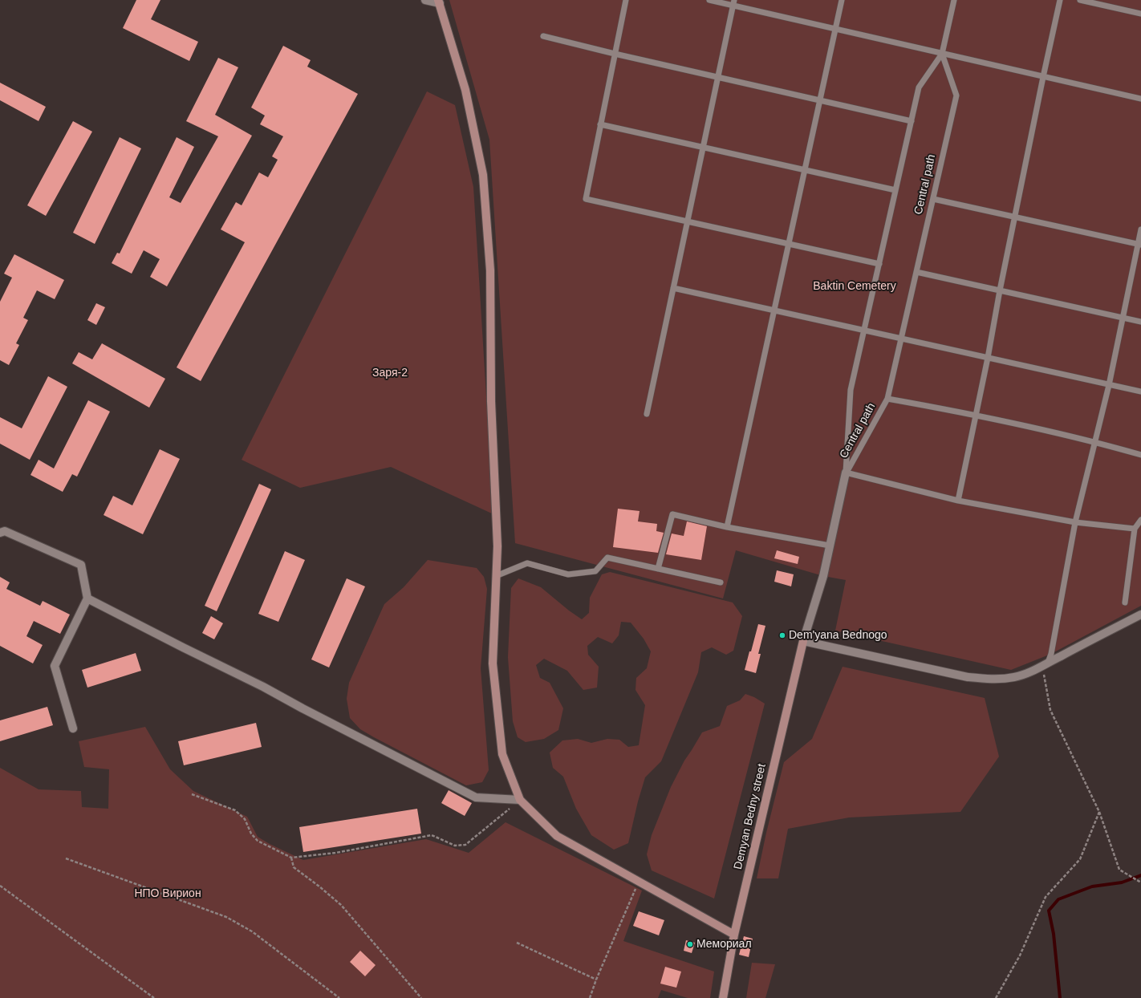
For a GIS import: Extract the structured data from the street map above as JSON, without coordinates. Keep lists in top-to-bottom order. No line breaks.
{"streets":{"street":["Demyan Bedny street"],"lane":["Central path"]},"parks":["Baktin Cemetery","Заря-2","НПО Вирион"],"places":["Dem'yana Bednogo","Мемориал"]}
